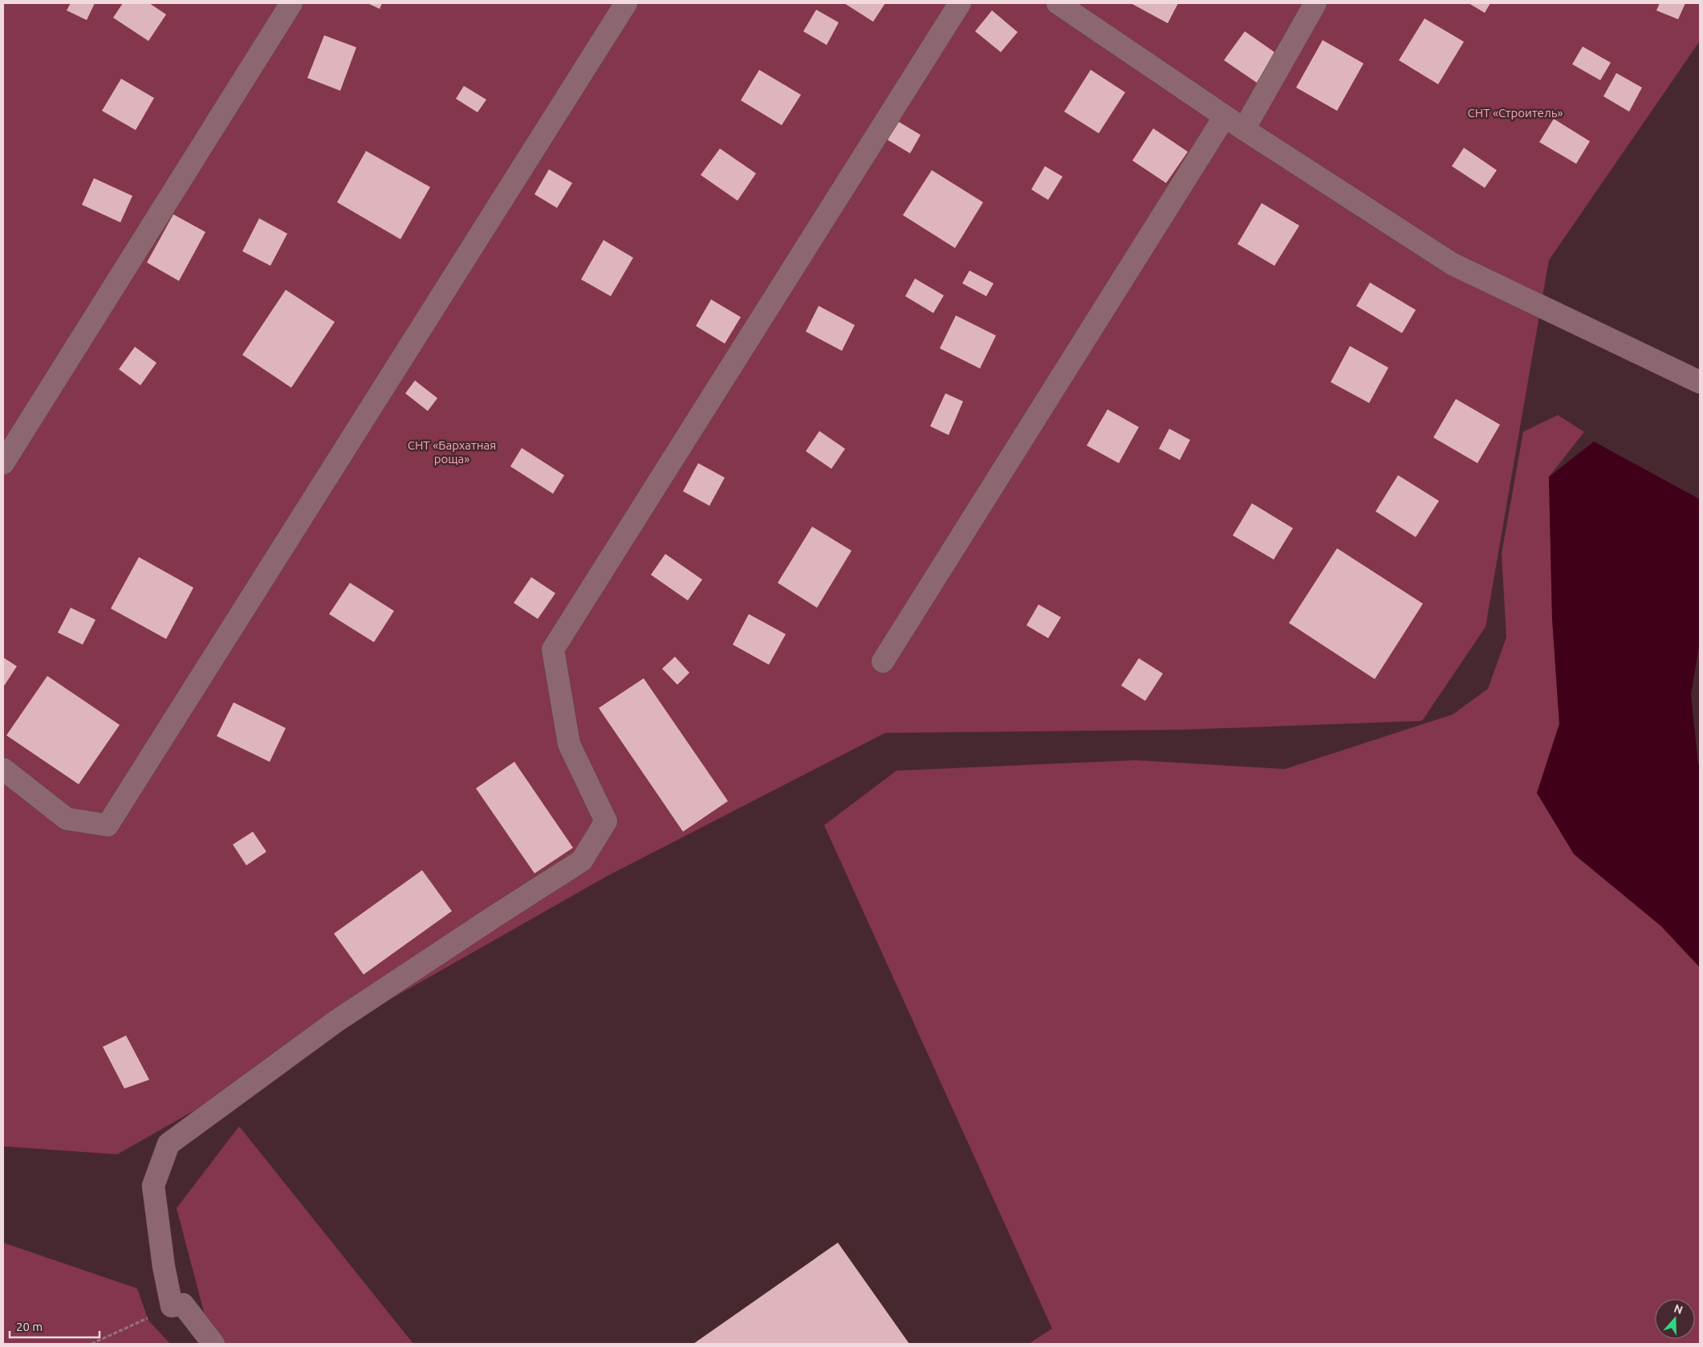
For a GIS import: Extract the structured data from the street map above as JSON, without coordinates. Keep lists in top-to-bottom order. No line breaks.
{"parks":["СНТ «Строитель»","СНТ «Бархатная роща»"],"scale_bar":"20 m","north":"top"}
